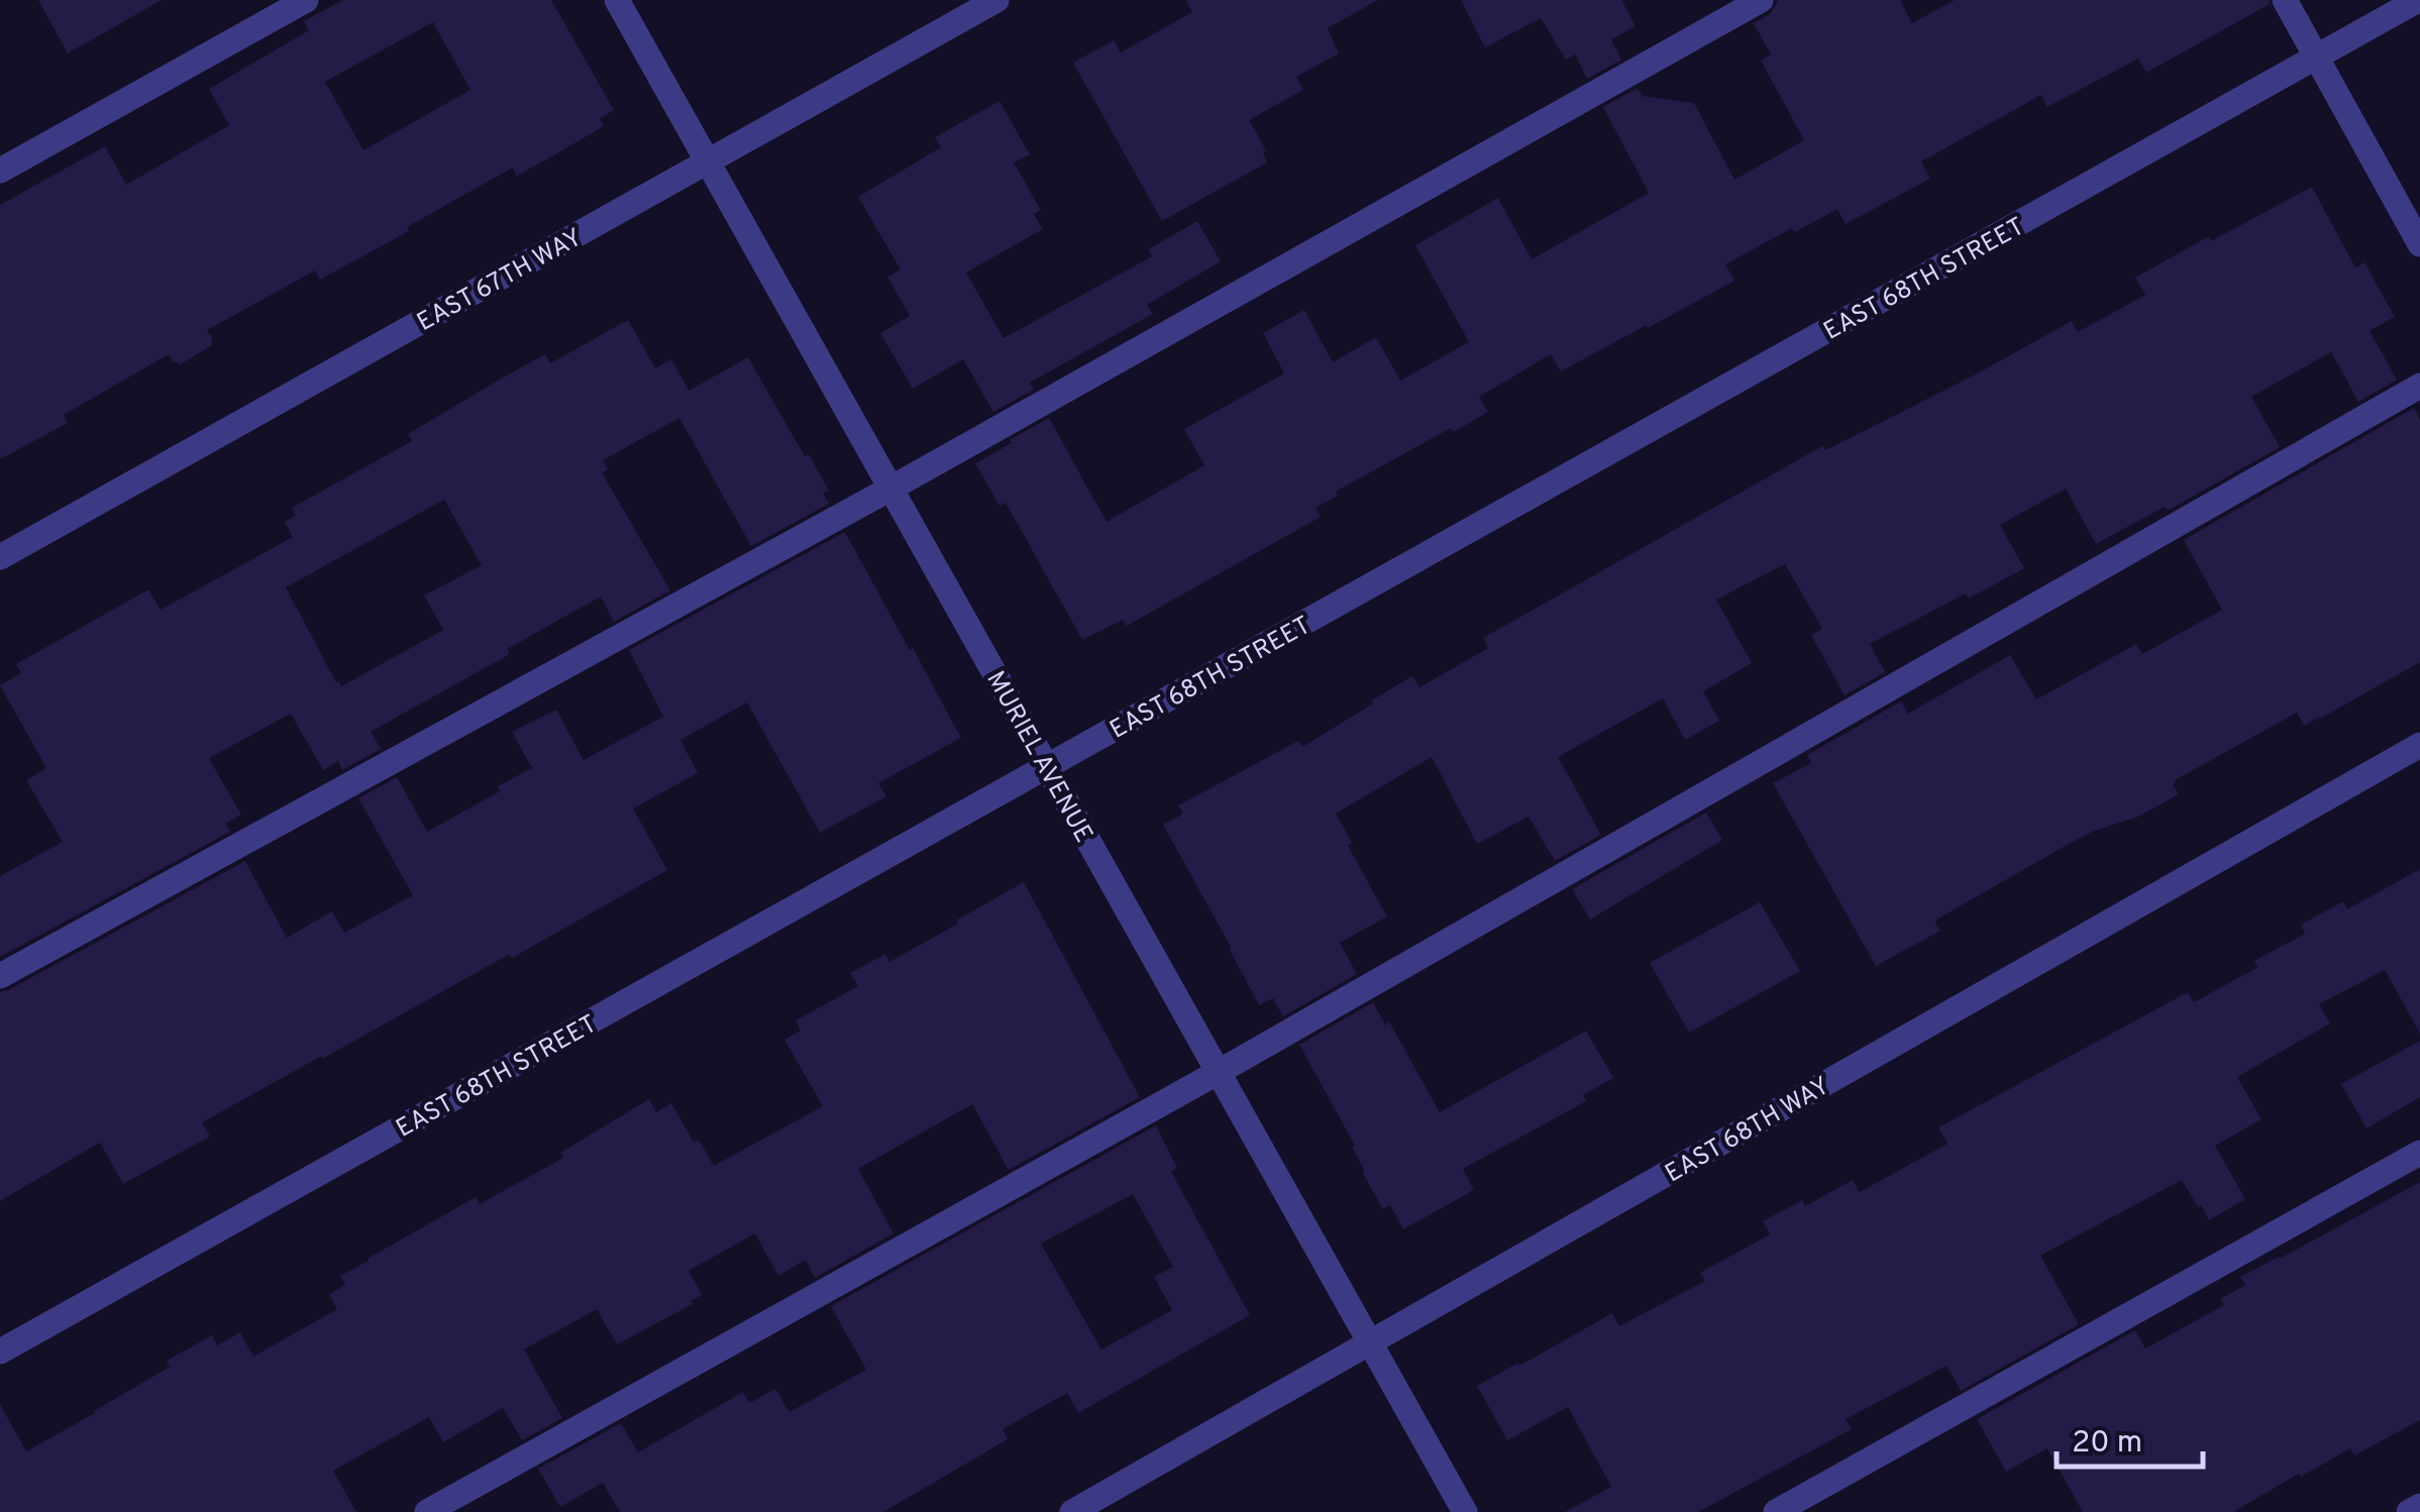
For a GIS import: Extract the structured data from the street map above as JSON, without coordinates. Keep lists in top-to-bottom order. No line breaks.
{"streets":{"street":["EAST 68TH STREET","EAST 67TH WAY","MURIEL AVENUE","EAST 68TH WAY"]},"crossings":[["EAST 68TH STREET","MURIEL AVENUE"],["EAST 67TH WAY","MURIEL AVENUE"],["MURIEL AVENUE","EAST 68TH WAY"]],"scale_bar":"20 m"}
